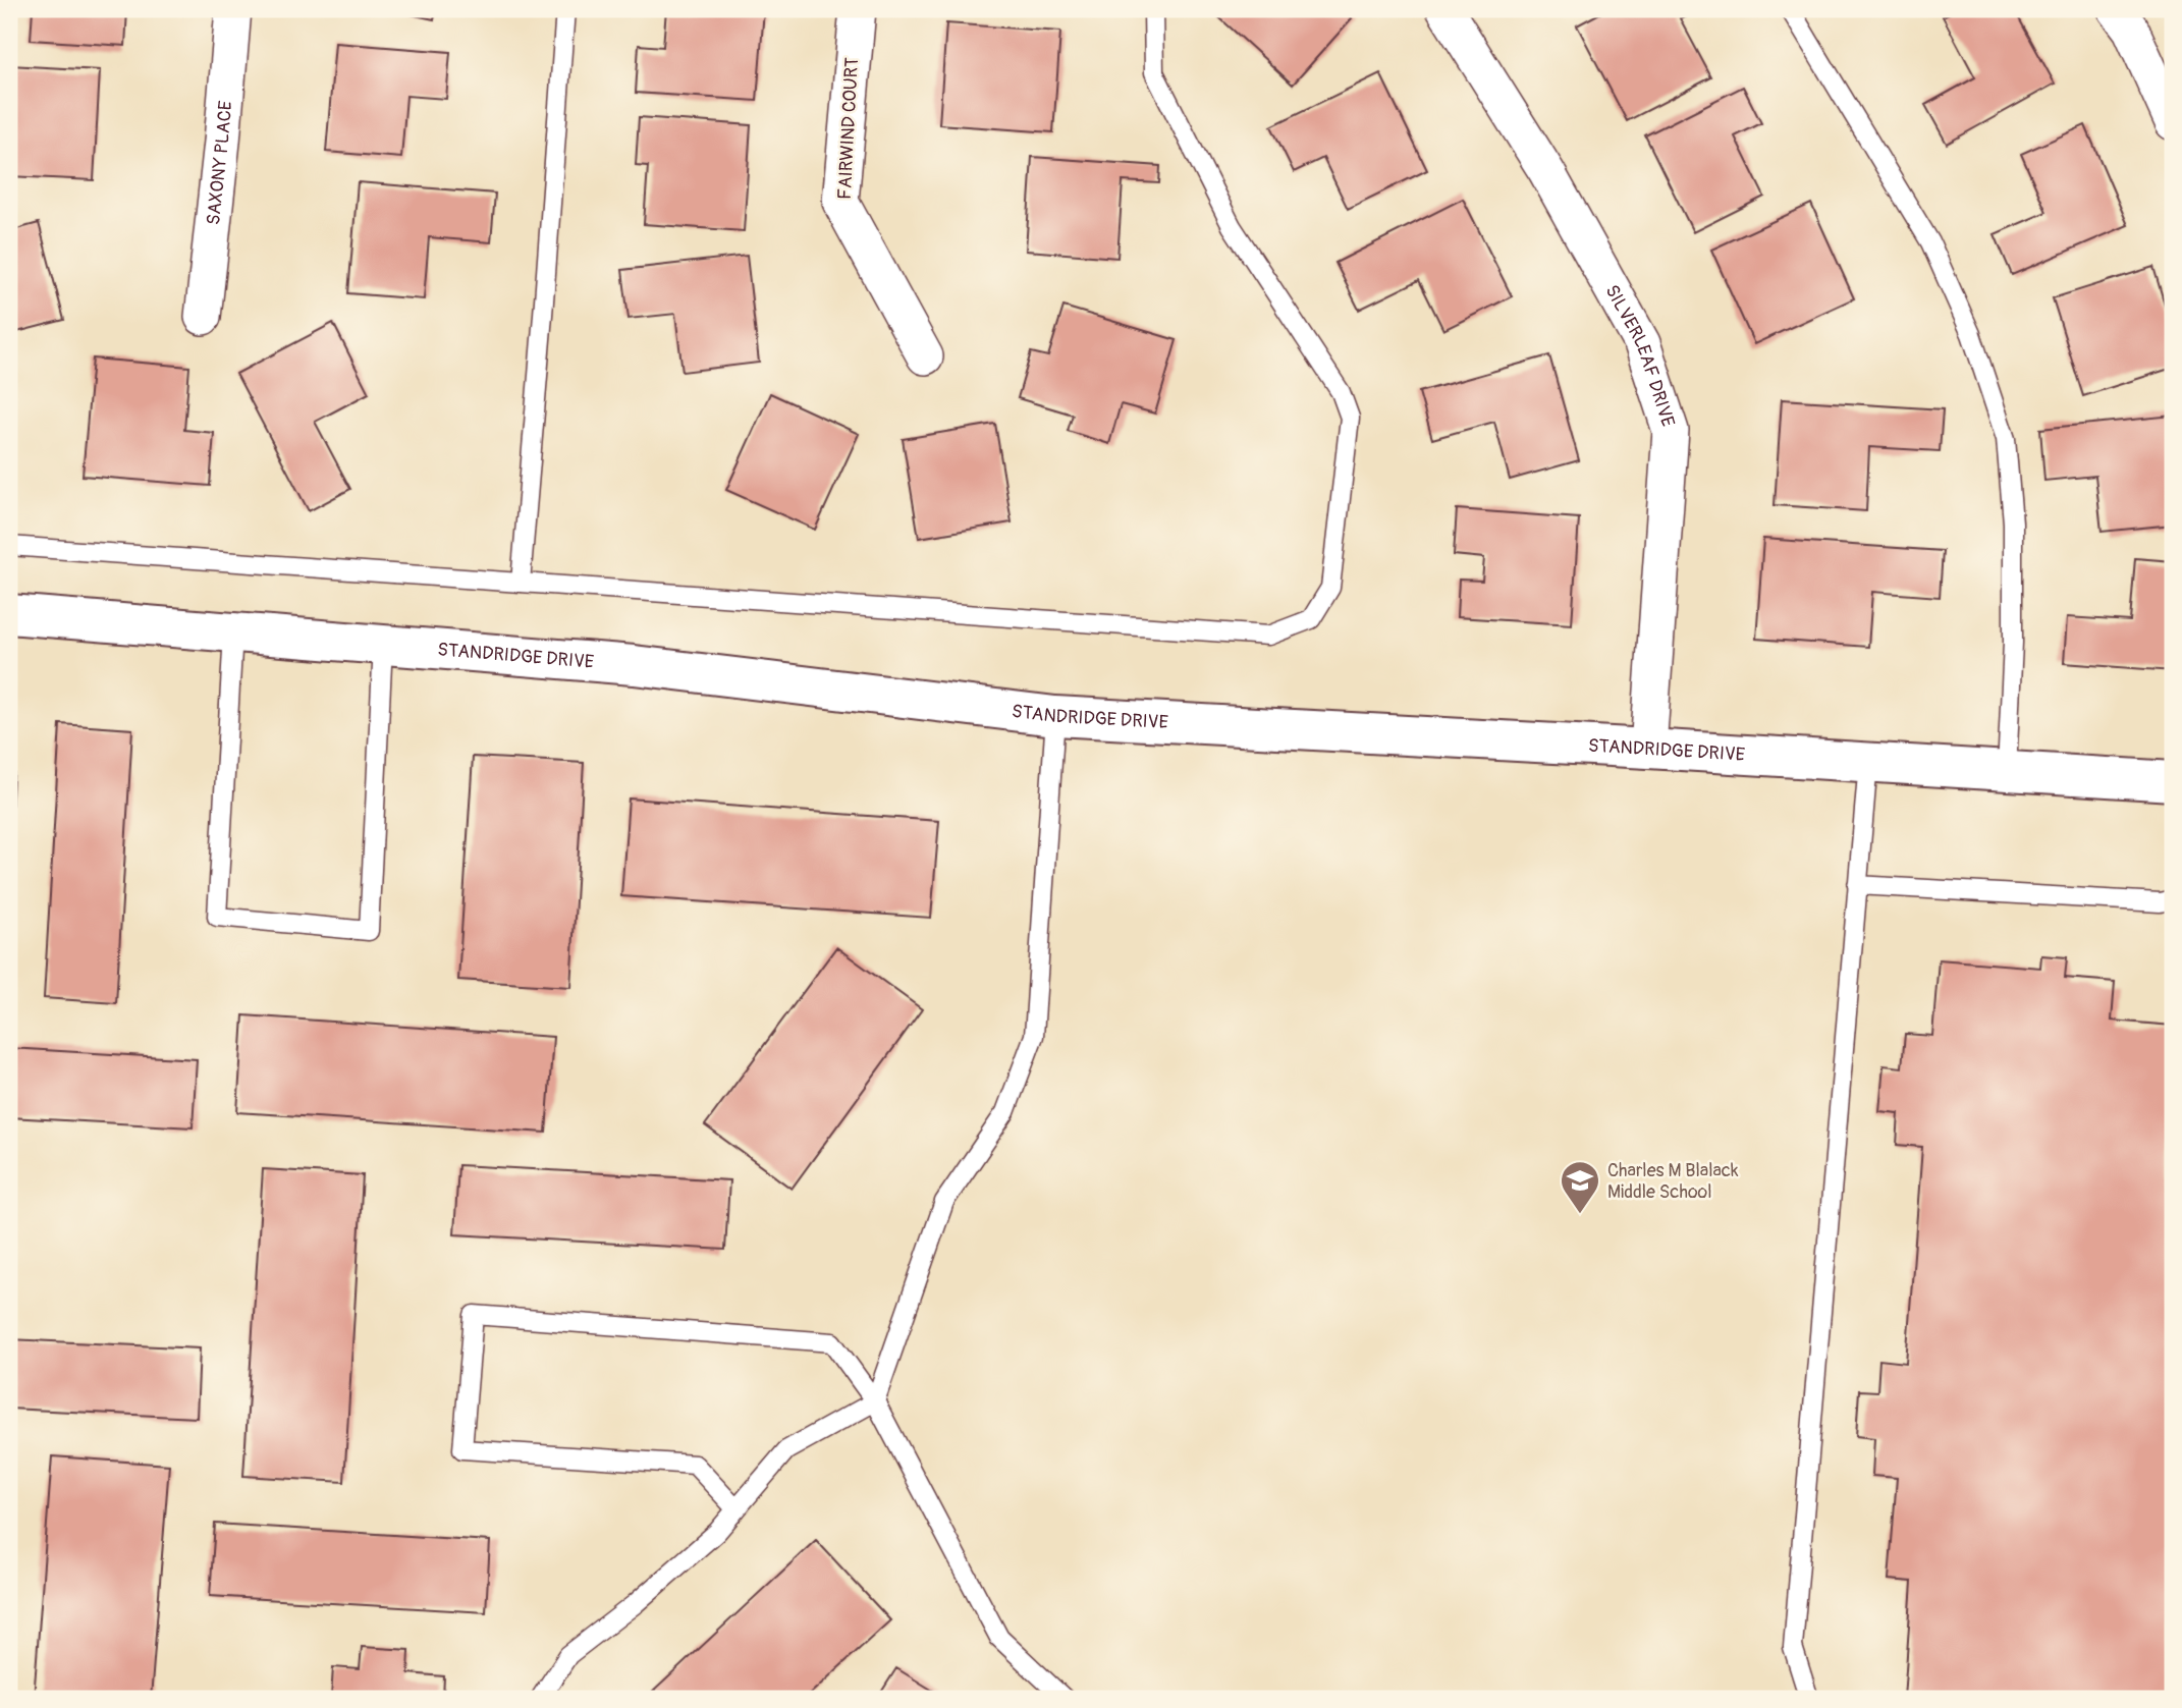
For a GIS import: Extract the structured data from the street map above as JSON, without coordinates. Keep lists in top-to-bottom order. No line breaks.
{"streets":{"street":["FAIRWIND COURT","SAXONY PLACE","SILVERLEAF DRIVE","STANDRIDGE DRIVE"]},"crossings":[["SILVERLEAF DRIVE","STANDRIDGE DRIVE"]],"places":{"school or university":["Charles M Blalack Middle School"]}}
